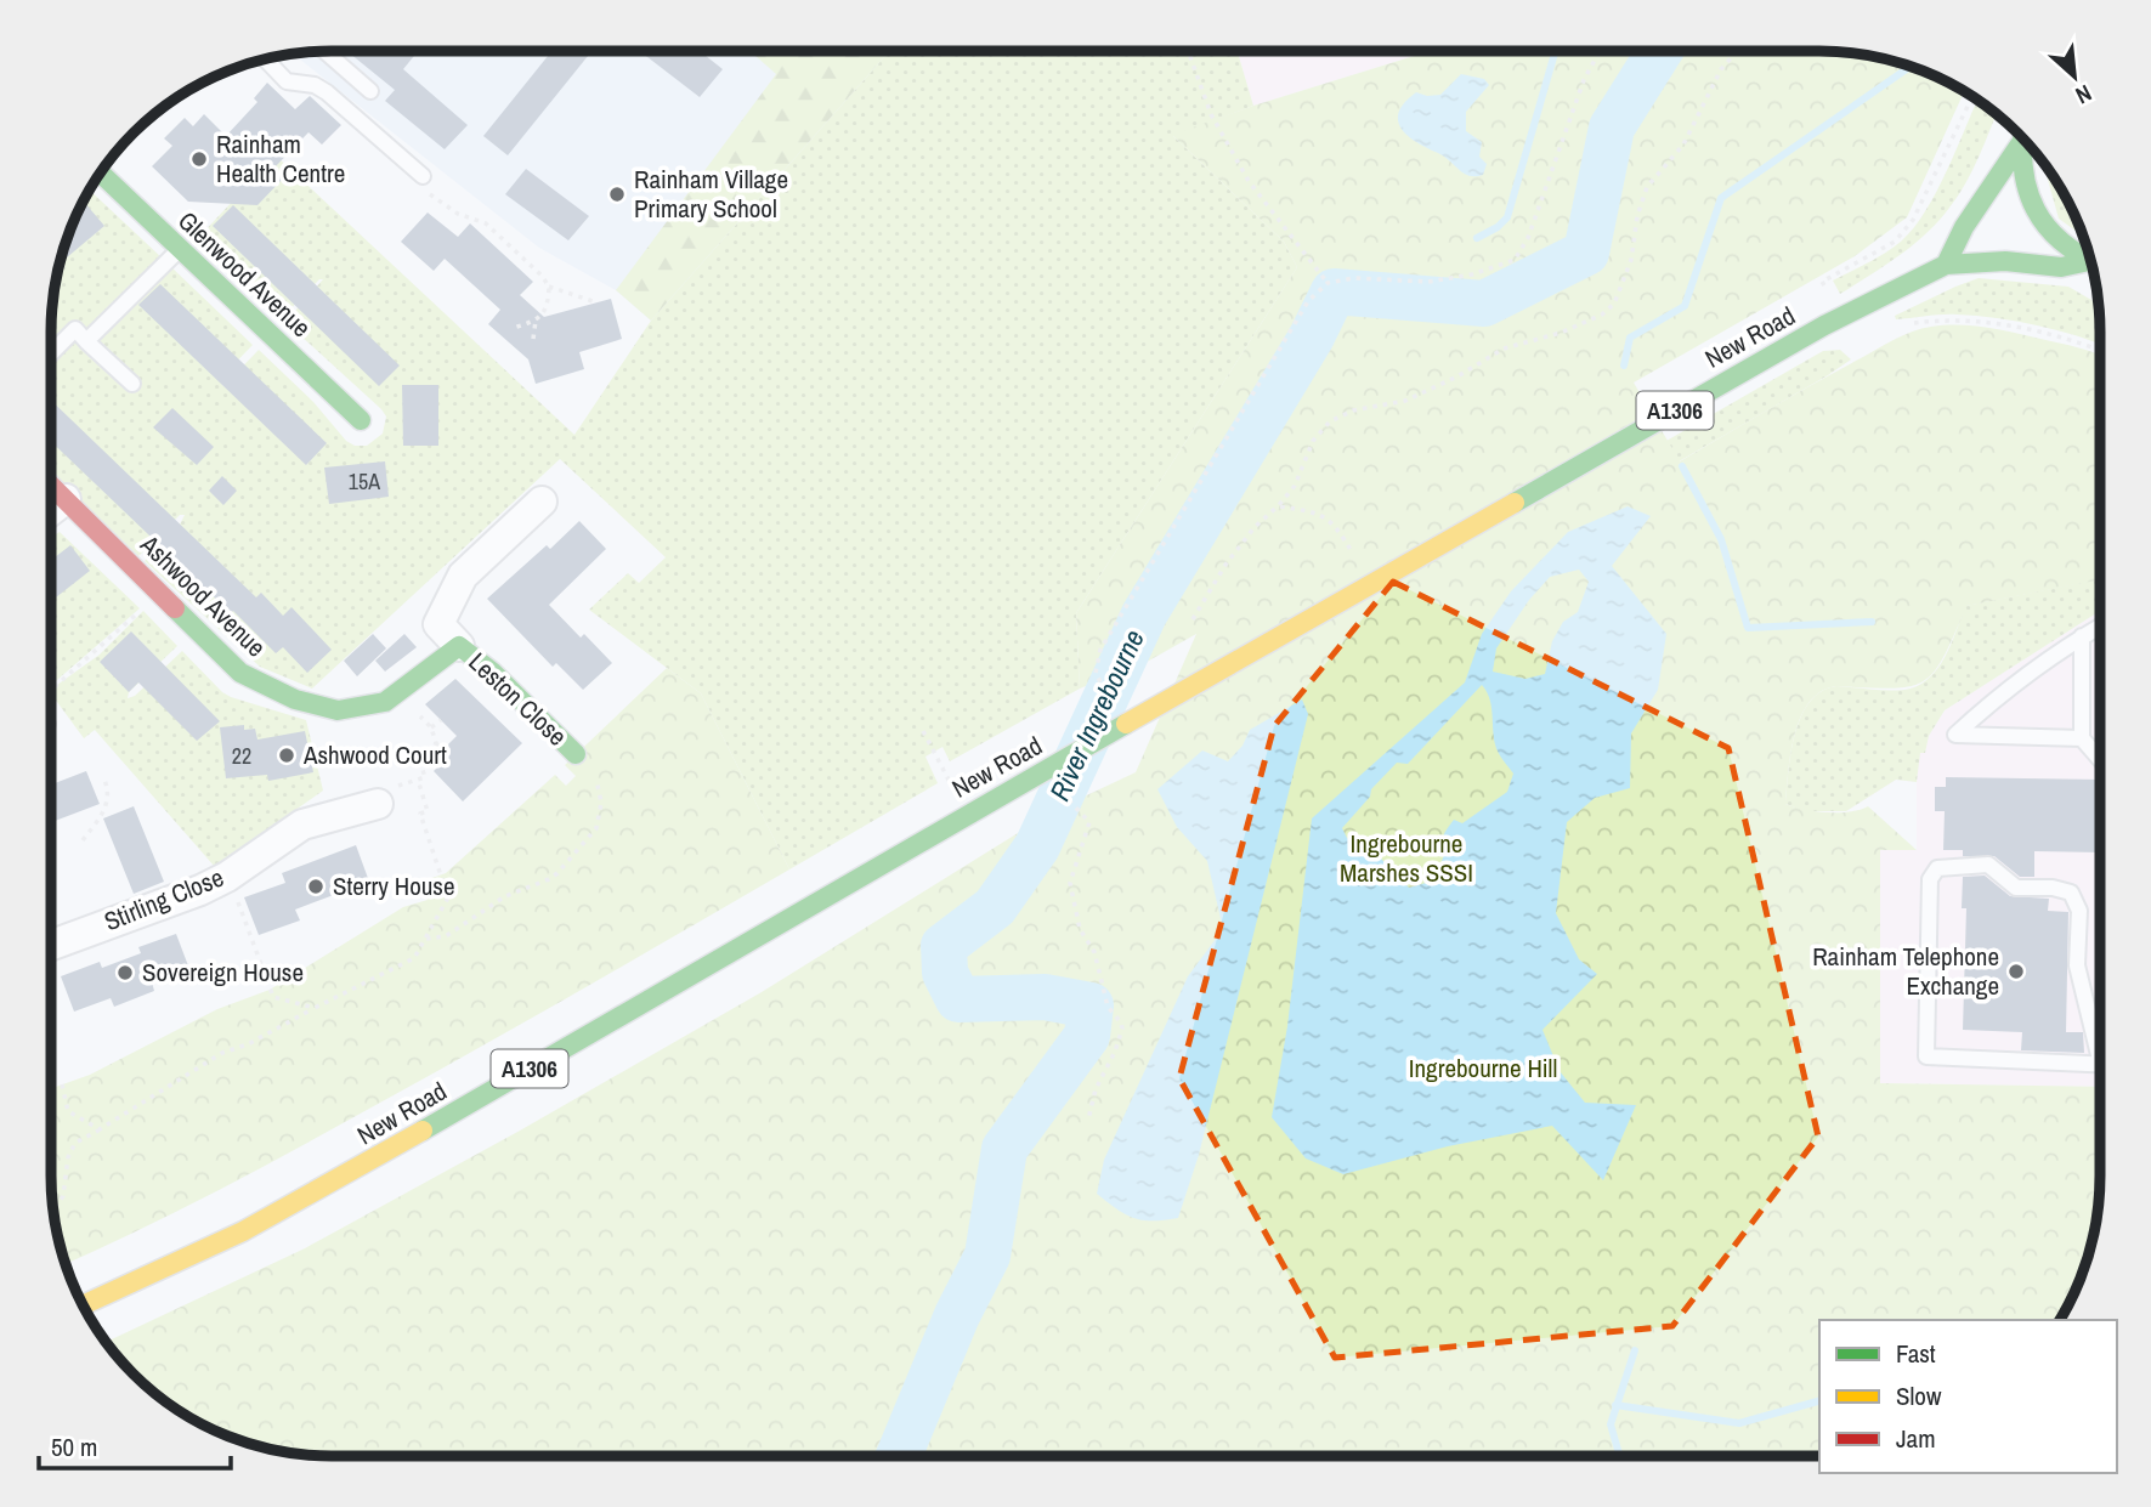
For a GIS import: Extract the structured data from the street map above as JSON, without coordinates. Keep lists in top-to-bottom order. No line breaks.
{"streets":{"main road":["Glenwood Avenue","New Road","A1306","Ashwood Avenue","Leston Close"],"street":["Stirling Close"]},"crossings":[["Ashwood Avenue","Leston Close"]],"water":["River Ingrebourne"],"parks":["Ingrebourne Marshes SSSI","Ingrebourne Hill"],"places":["Rainham Health Centre","Rainham Village Primary School","Ashwood Court","Sterry House","Rainham Telephone Exchange","Sovereign House"],"house_numbers":["15A","22"],"legend":["Fast","Slow","Jam"],"scale_bar":"50 m","north":"bottom right"}
